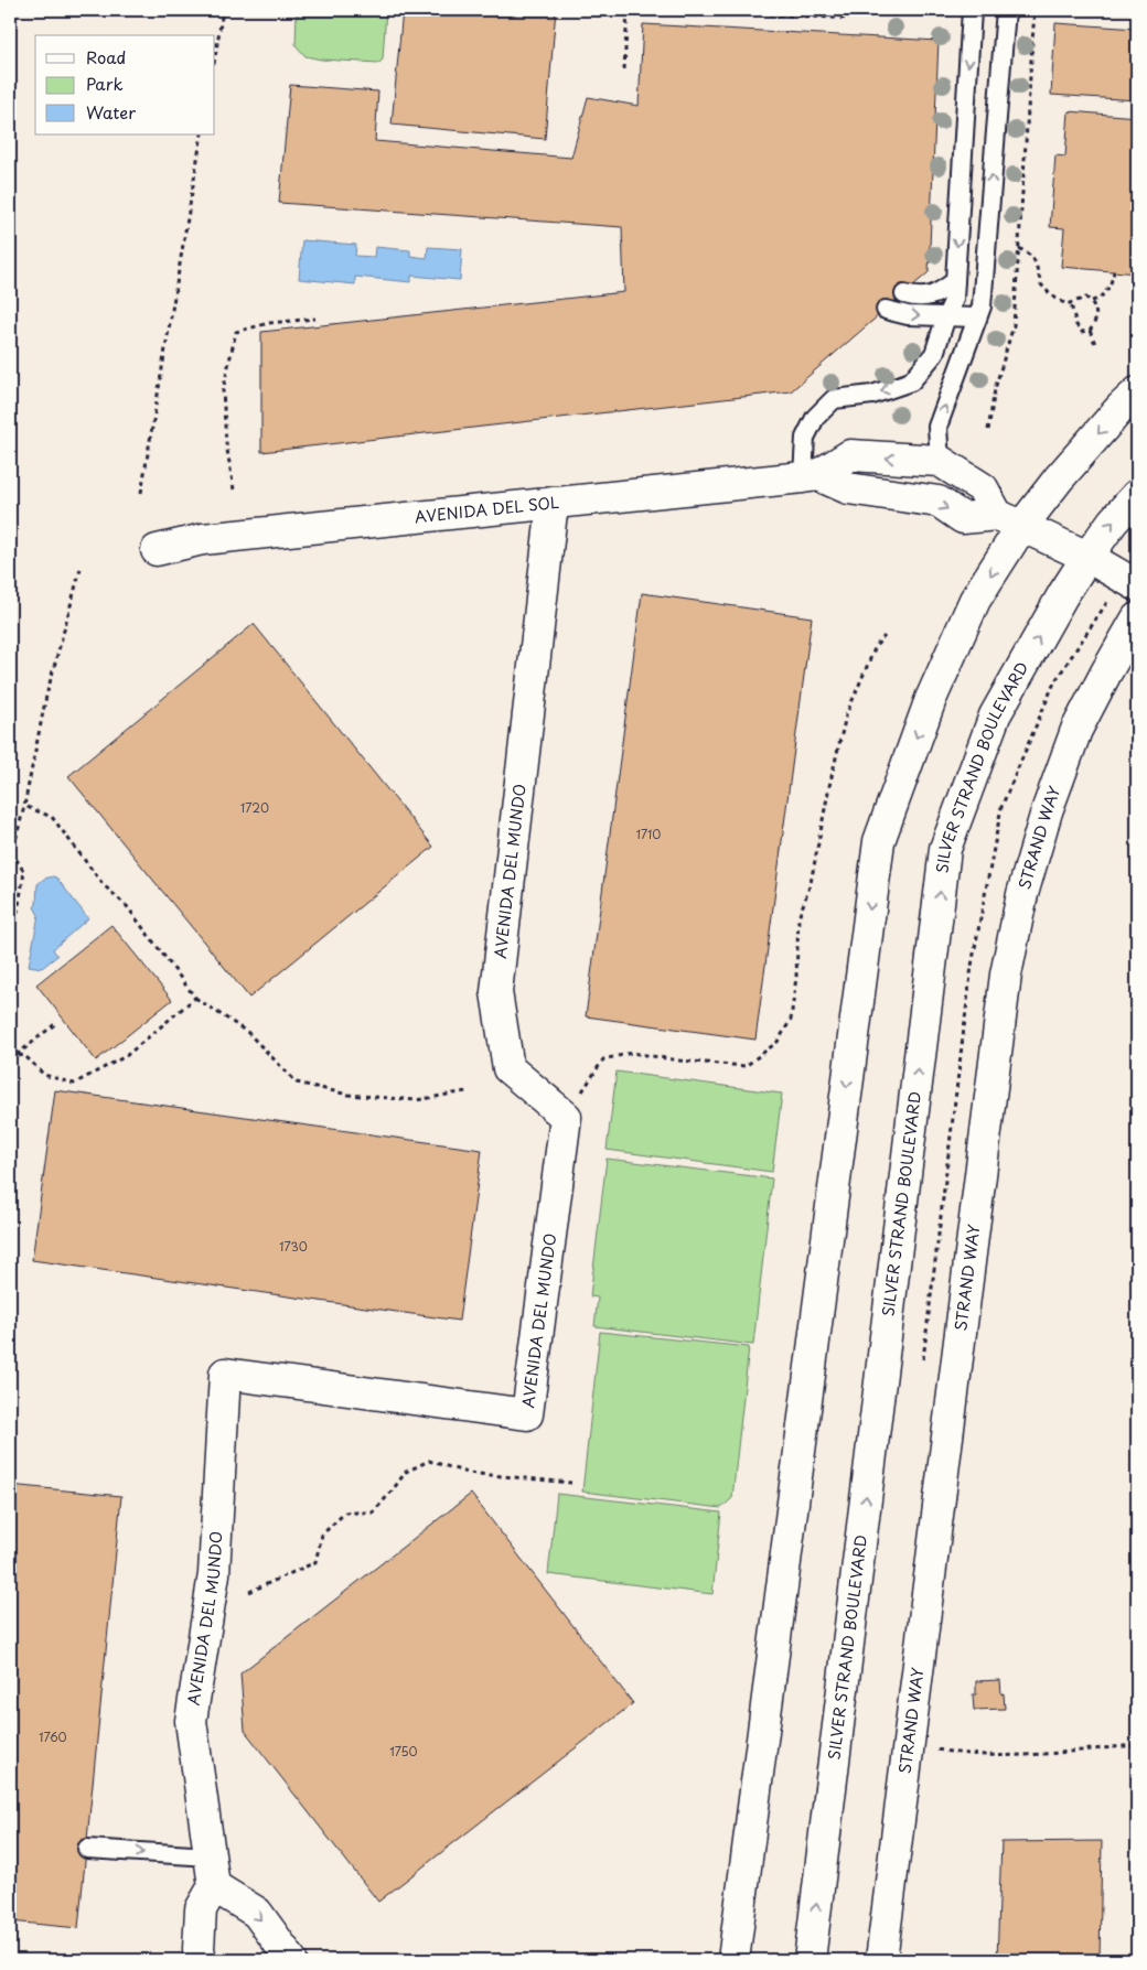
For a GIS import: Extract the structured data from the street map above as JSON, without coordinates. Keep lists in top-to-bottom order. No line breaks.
{"streets":{"main road":["AVENIDA DEL SOL","SILVER STRAND BOULEVARD","STRAND WAY","AVENIDA DEL MUNDO"]},"crossings":[["AVENIDA DEL SOL","SILVER STRAND BOULEVARD"],["AVENIDA DEL SOL","AVENIDA DEL MUNDO"]],"house_numbers":["1720","1710","1730","1760","1750"],"legend":["Road","Park","Water"]}
